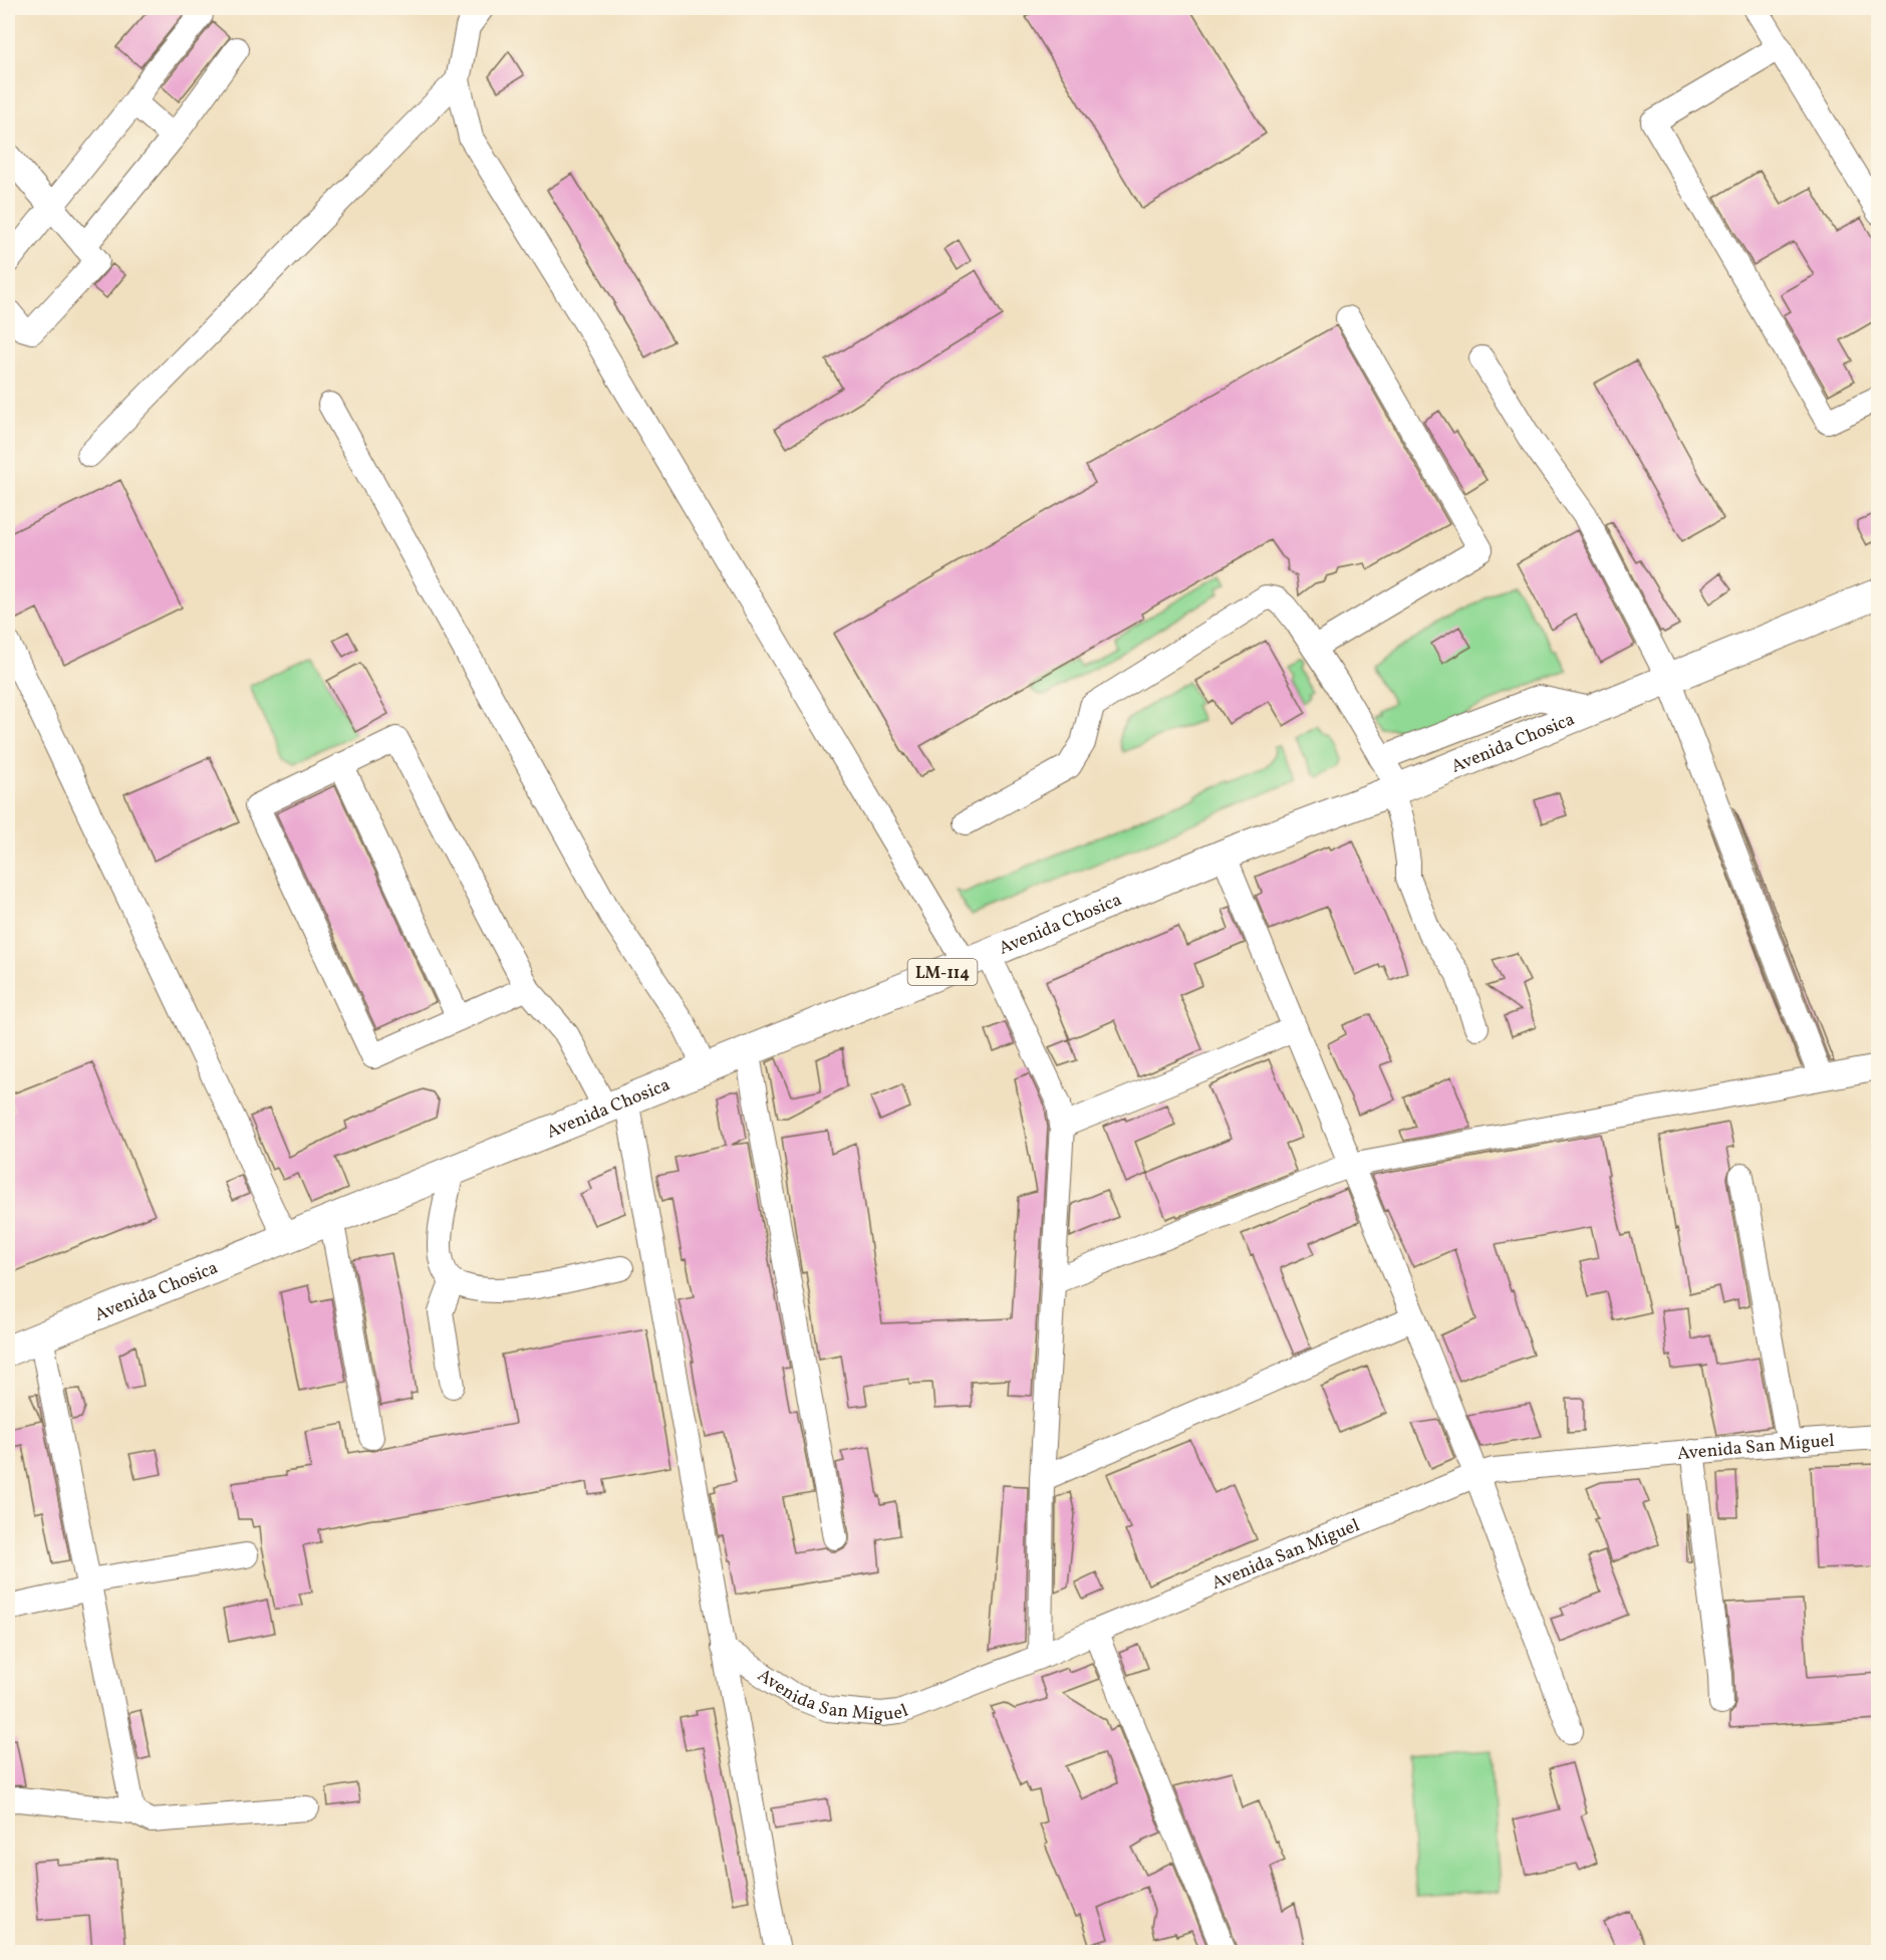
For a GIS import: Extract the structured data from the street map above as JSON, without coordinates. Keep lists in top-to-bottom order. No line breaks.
{"streets":{"main road":["Avenida Chosica","LM-114"],"street":["Avenida San Miguel"]}}
